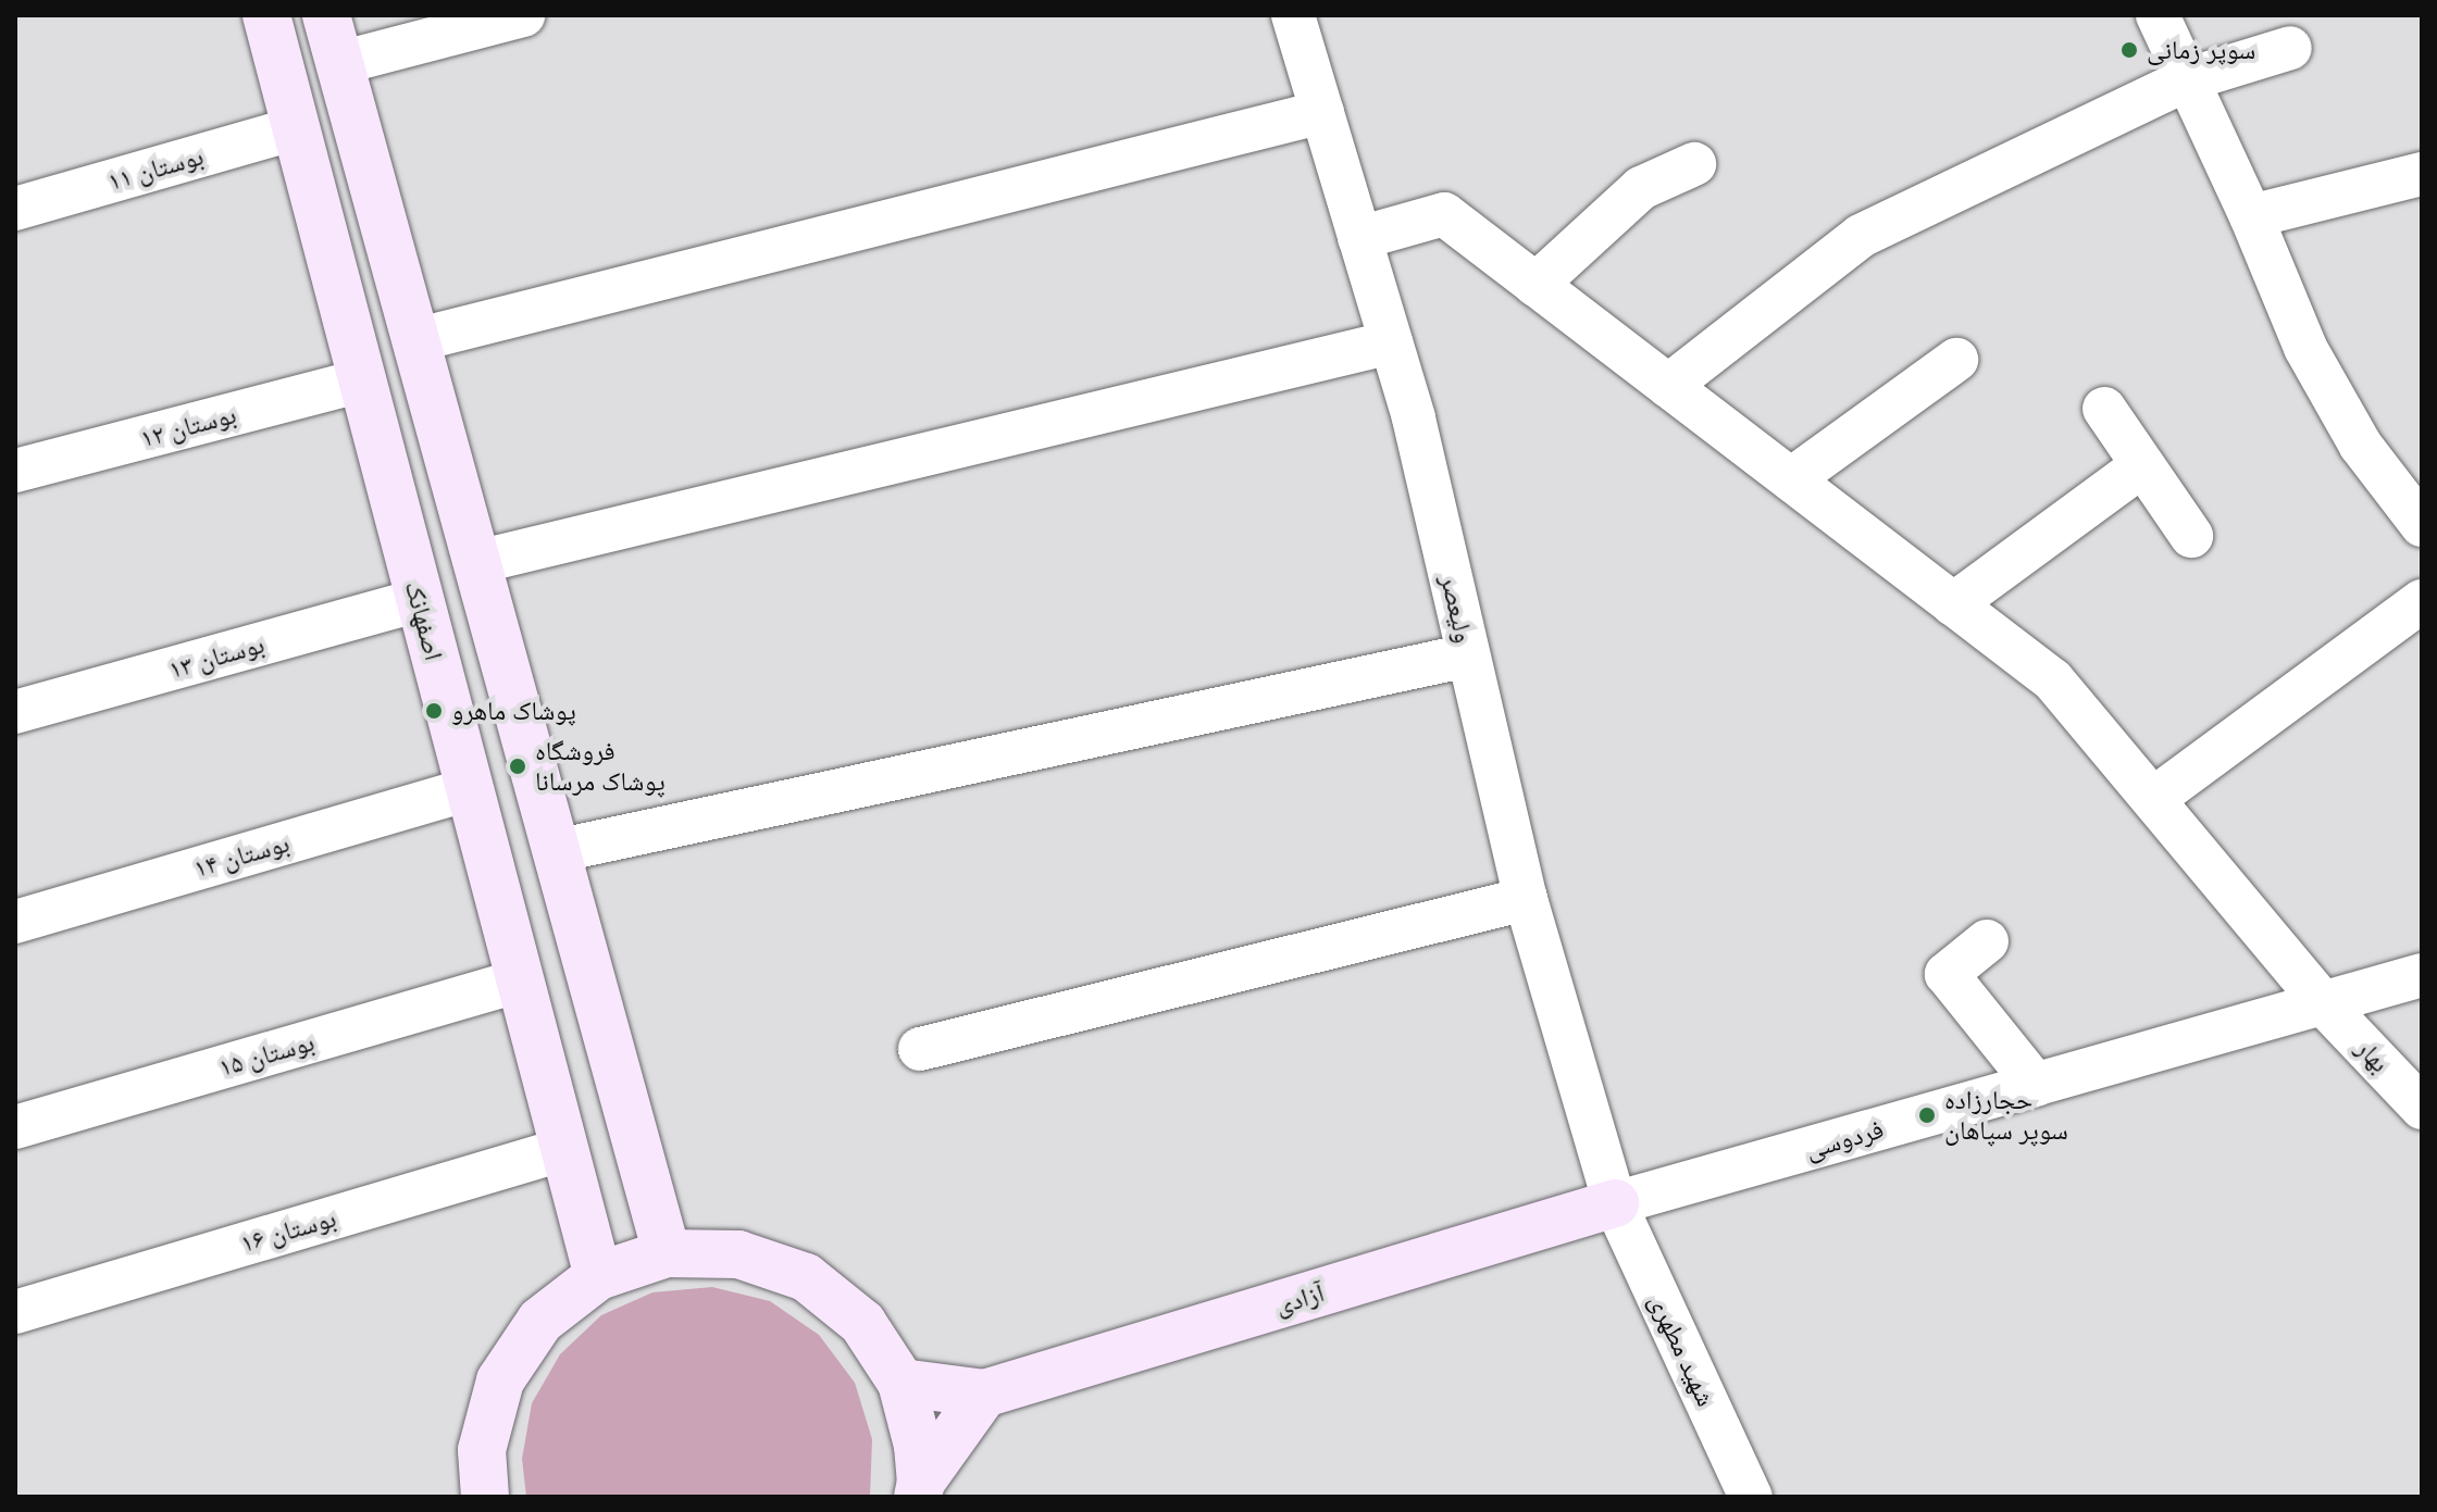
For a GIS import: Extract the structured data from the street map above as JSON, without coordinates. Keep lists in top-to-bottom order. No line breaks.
{"streets":{"street":["بوستان ۱۱","بوستان ۱۲","ولیعصر","اصفهانک","بوستان ۱۳","بوستان ۱۴","بوستان ۱۵","بهار","فردوسی","بوستان ۱۶","آزادی","شهید مطهری"]},"crossings":[["بوستان ۱۱","اصفهانک"],["بوستان ۱۲","اصفهانک"],["ولیعصر","بهار"],["ولیعصر","فردوسی"],["ولیعصر","آزادی"],["ولیعصر","شهید مطهری"],["اصفهانک","بوستان ۱۳"],["اصفهانک","بوستان ۱۴"],["اصفهانک","بوستان ۱۵"],["اصفهانک","بوستان ۱۶"],["بهار","فردوسی"],["فردوسی","آزادی"],["فردوسی","شهید مطهری"],["آزادی","شهید مطهری"]],"places":["سوپر زمانی","پوشاک ماهرو","فروشگاه پوشاک مرسانا","حجارزاده سوپر سپاهان"]}
